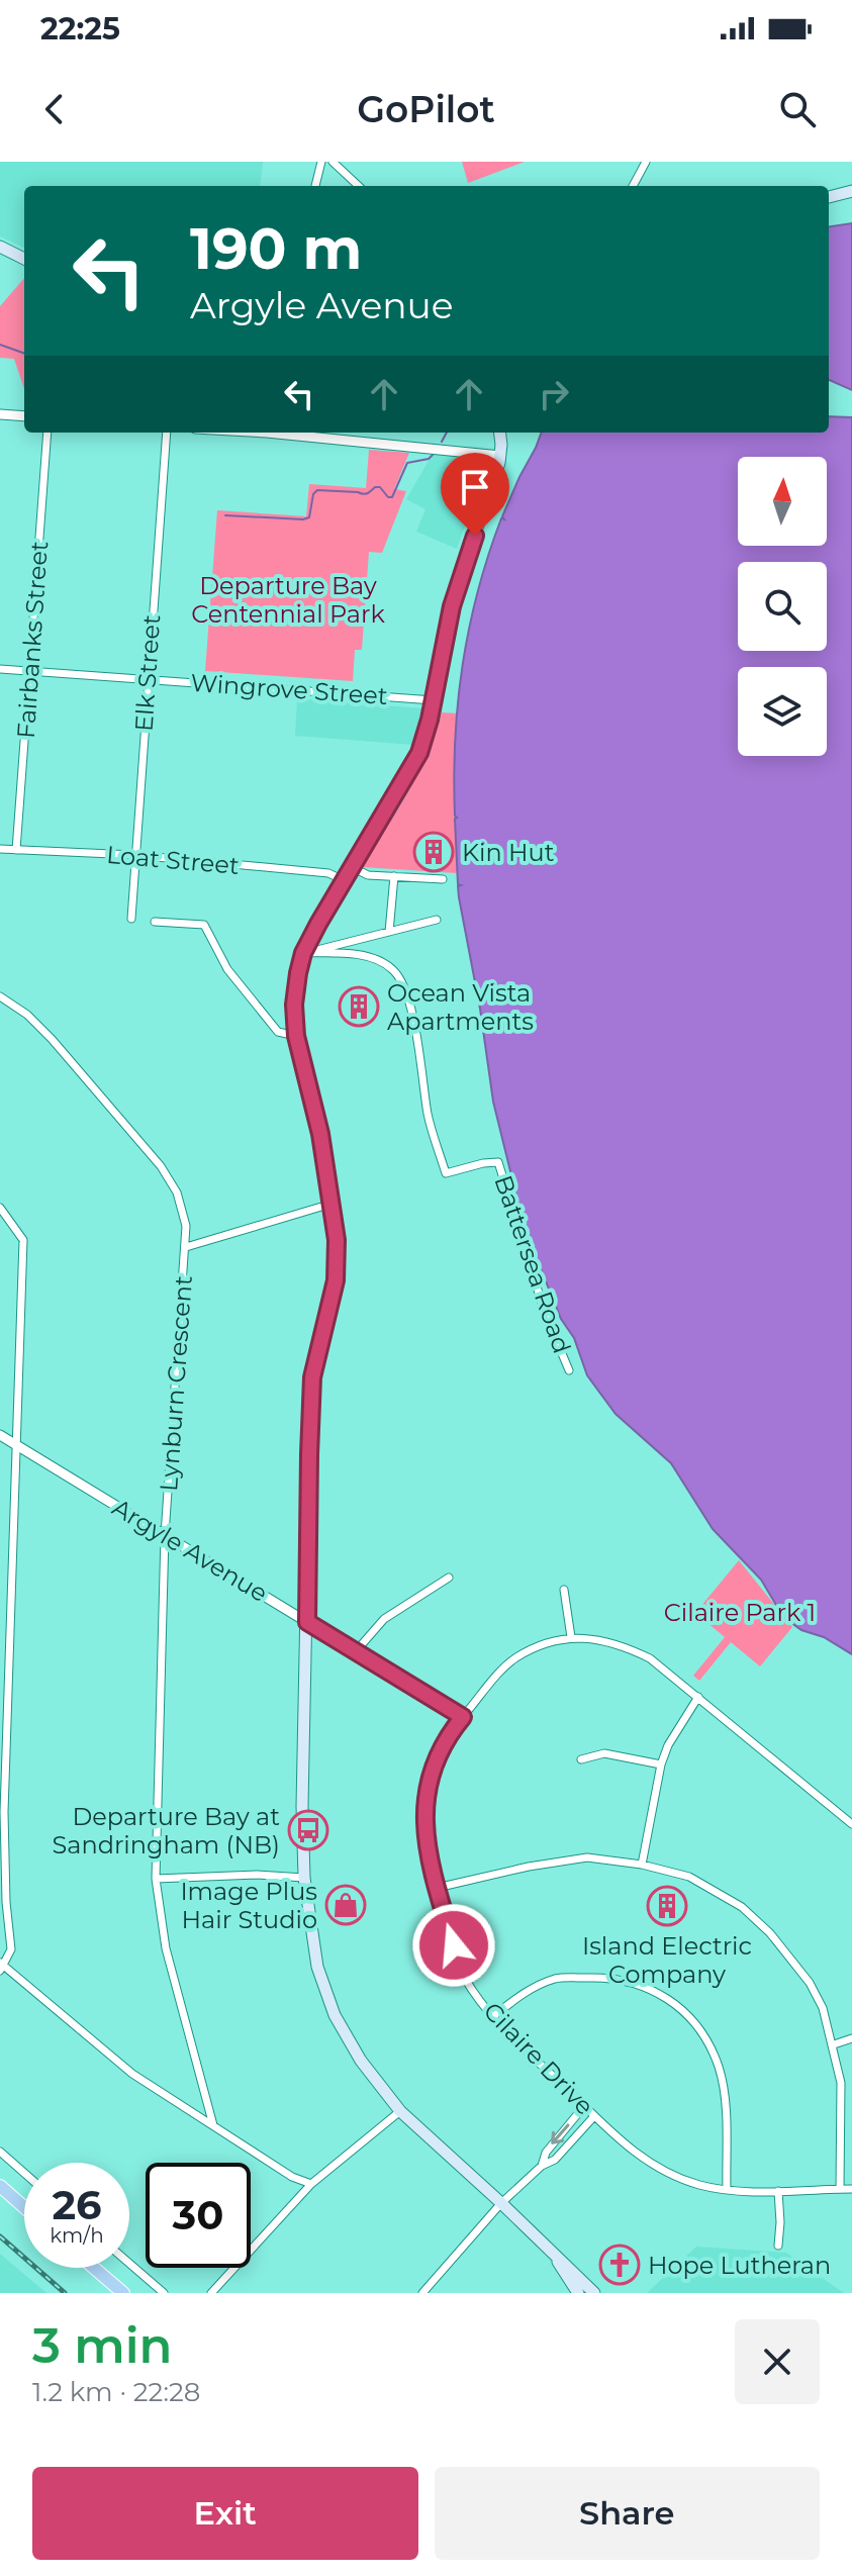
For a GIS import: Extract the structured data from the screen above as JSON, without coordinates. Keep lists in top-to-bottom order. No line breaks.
{"streets":{"street":["Fairbanks Street","Elk Street","Wingrove Street","Loat Street","Battersea Road","Lynburn Crescent","Argyle Avenue","Cilaire Drive"]},"crossings":[["Fairbanks Street","Wingrove Street"],["Fairbanks Street","Loat Street"],["Elk Street","Wingrove Street"],["Elk Street","Loat Street"],["Lynburn Crescent","Argyle Avenue"],["Argyle Avenue","Cilaire Drive"]],"parks":["Departure Bay Centennial Park","Cilaire Park 1"],"places":{"building":["Kin Hut","Ocean Vista Apartments","Island Electric Company"],"bus stop":["Departure Bay at Sandringham (NB)"],"shop":["Image Plus Hair Studio"],"church":["Hope Lutheran"]},"north":"top","page":{"status":"22:25","header":"GoPilot","turn":["190 m","Argyle Avenue"],"speed":"26 km/h","limit":"30","heading":["3 min","1.2 km · 22:28"],"buttons":["Exit","Share"]}}
